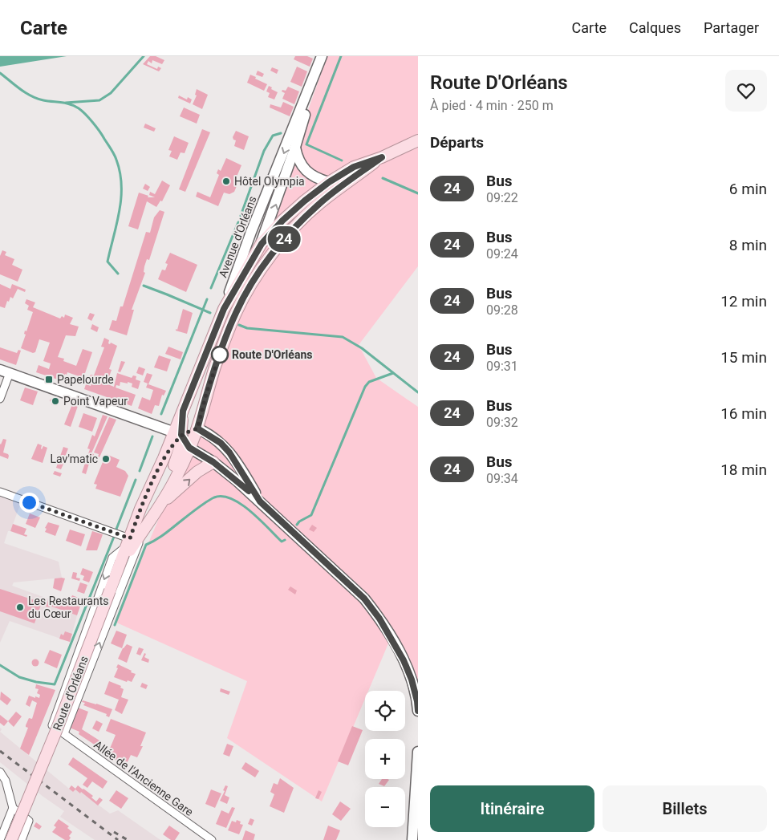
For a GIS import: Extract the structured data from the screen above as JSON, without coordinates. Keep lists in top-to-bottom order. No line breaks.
{"streets":{"main road":["Avenue d'Orléans","Route d'Orléans"],"street":["Allée de l'Ancienne Gare"]},"crossings":[["Route d'Orléans","Allée de l'Ancienne Gare"]],"places":{"other":["Hôtel Olympia","Route D'Orléans","Point Vapeur","Lav'matic","Les Restaurants du Cœur"],"transit":["Papelourde"]},"lines":["bus line 24"],"page":{"header":"Carte","nav":["Carte","Calques","Partager"],"on_map":"24","heading":[["Route D'Orléans","À pied · 4 min · 250 m"],"Départs"],"list":[{"mark":"24","name":"Bus","note":"09:22","value":"6 min"},{"mark":"24","name":"Bus","note":"09:24","value":"8 min"},{"mark":"24","name":"Bus","note":"09:28","value":"12 min"},{"mark":"24","name":"Bus","note":"09:31","value":"15 min"},{"mark":"24","name":"Bus","note":"09:32","value":"16 min"},{"mark":"24","name":"Bus","note":"09:34","value":"18 min"}],"map_buttons":["+","−"],"buttons":["Itinéraire","Billets"]}}
